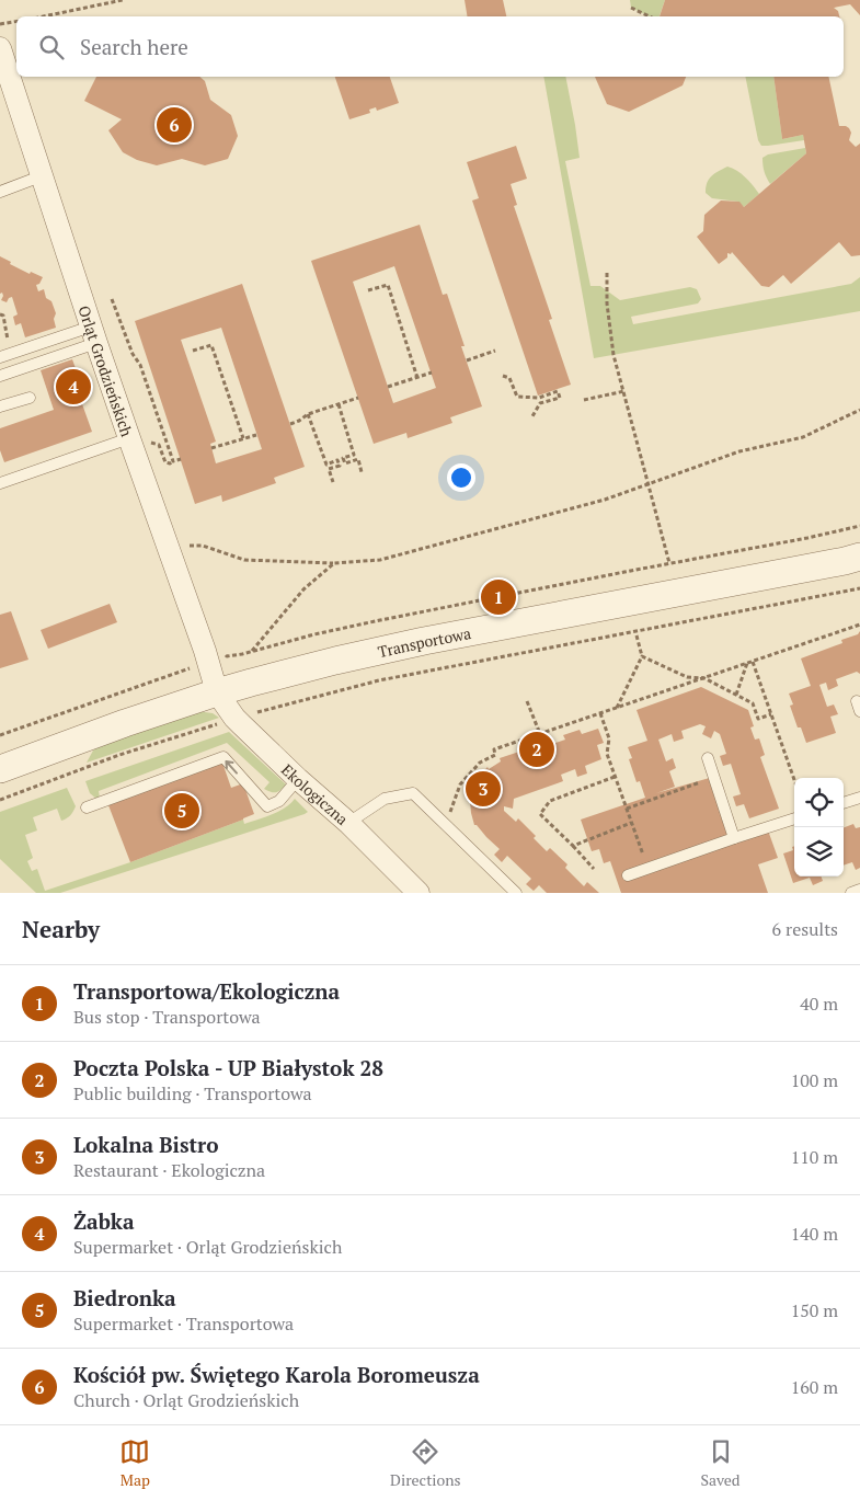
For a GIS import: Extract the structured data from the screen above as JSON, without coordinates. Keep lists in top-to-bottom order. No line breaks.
{"streets":{"street":["Orląt Grodzieńskich","Transportowa","Ekologiczna"]},"crossings":[["Orląt Grodzieńskich","Transportowa"],["Orląt Grodzieńskich","Ekologiczna"],["Transportowa","Ekologiczna"]],"page":{"search":"Search here","pins":["6","4","1","2","3","5"],"heading":["Nearby","6 results"],"list":[{"mark":"1","name":"Transportowa/Ekologiczna","note":"Bus stop · Transportowa","value":"40 m"},{"mark":"2","name":"Poczta Polska - UP Białystok 28","note":"Public building · Transportowa","value":"100 m"},{"mark":"3","name":"Lokalna Bistro","note":"Restaurant · Ekologiczna","value":"110 m"},{"mark":"4","name":"Żabka","note":"Supermarket · Orląt Grodzieńskich","value":"140 m"},{"mark":"5","name":"Biedronka","note":"Supermarket · Transportowa","value":"150 m"},{"mark":"6","name":"Kościół pw. Świętego Karola Boromeusza","note":"Church · Orląt Grodzieńskich","value":"160 m"}],"nav":["Map","Directions","Saved"]}}
